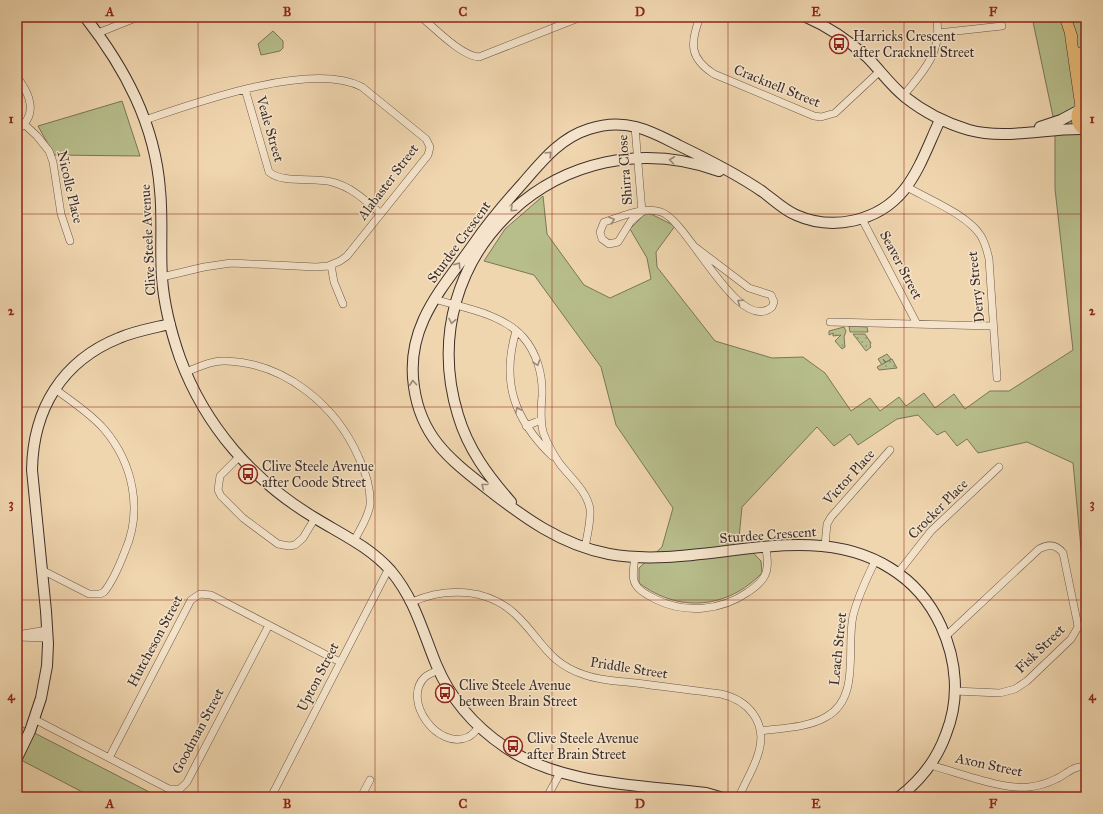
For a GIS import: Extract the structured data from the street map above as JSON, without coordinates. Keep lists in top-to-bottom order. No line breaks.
{"streets":{"street":["Cracknell Street","Veale Street","Shirra Close","Alabaster Street","Nicolle Place","Clive Steele Avenue","Sturdee Crescent","Seaver Street","Derry Street","Victor Place","Crocker Place","Hutcheson Street","Leach Street","Fisk Street","Priddle Street","Upton Street","Goodman Street","Axon Street"]},"crossings":[["Veale Street","Alabaster Street"],["Shirra Close","Sturdee Crescent"],["Alabaster Street","Clive Steele Avenue"],["Clive Steele Avenue","Priddle Street"],["Clive Steele Avenue","Upton Street"],["Sturdee Crescent","Seaver Street"],["Sturdee Crescent","Derry Street"],["Sturdee Crescent","Victor Place"],["Sturdee Crescent","Crocker Place"],["Sturdee Crescent","Leach Street"],["Sturdee Crescent","Fisk Street"],["Sturdee Crescent","Axon Street"],["Hutcheson Street","Upton Street"],["Hutcheson Street","Goodman Street"],["Leach Street","Priddle Street"]],"places":{"bus stop":["Harricks Crescent after Cracknell Street","Clive Steele Avenue after Coode Street","Clive Steele Avenue between Brain Street","Clive Steele Avenue after Brain Street"]},"grid":{"columns":["A","B","C","D","E","F"],"rows":["1","2","3","4"]}}
